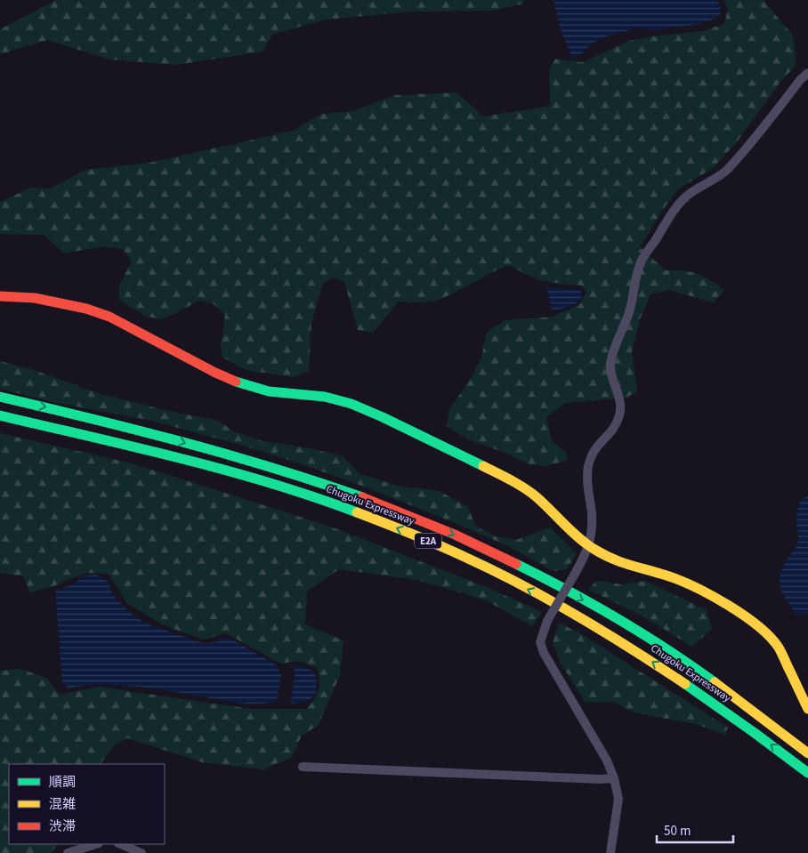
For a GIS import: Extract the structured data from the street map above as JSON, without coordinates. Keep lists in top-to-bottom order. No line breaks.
{"streets":{"main road":["Chugoku Expressway","E2A"]},"legend":["順調","混雑","渋滞"],"scale_bar":"50 m"}
